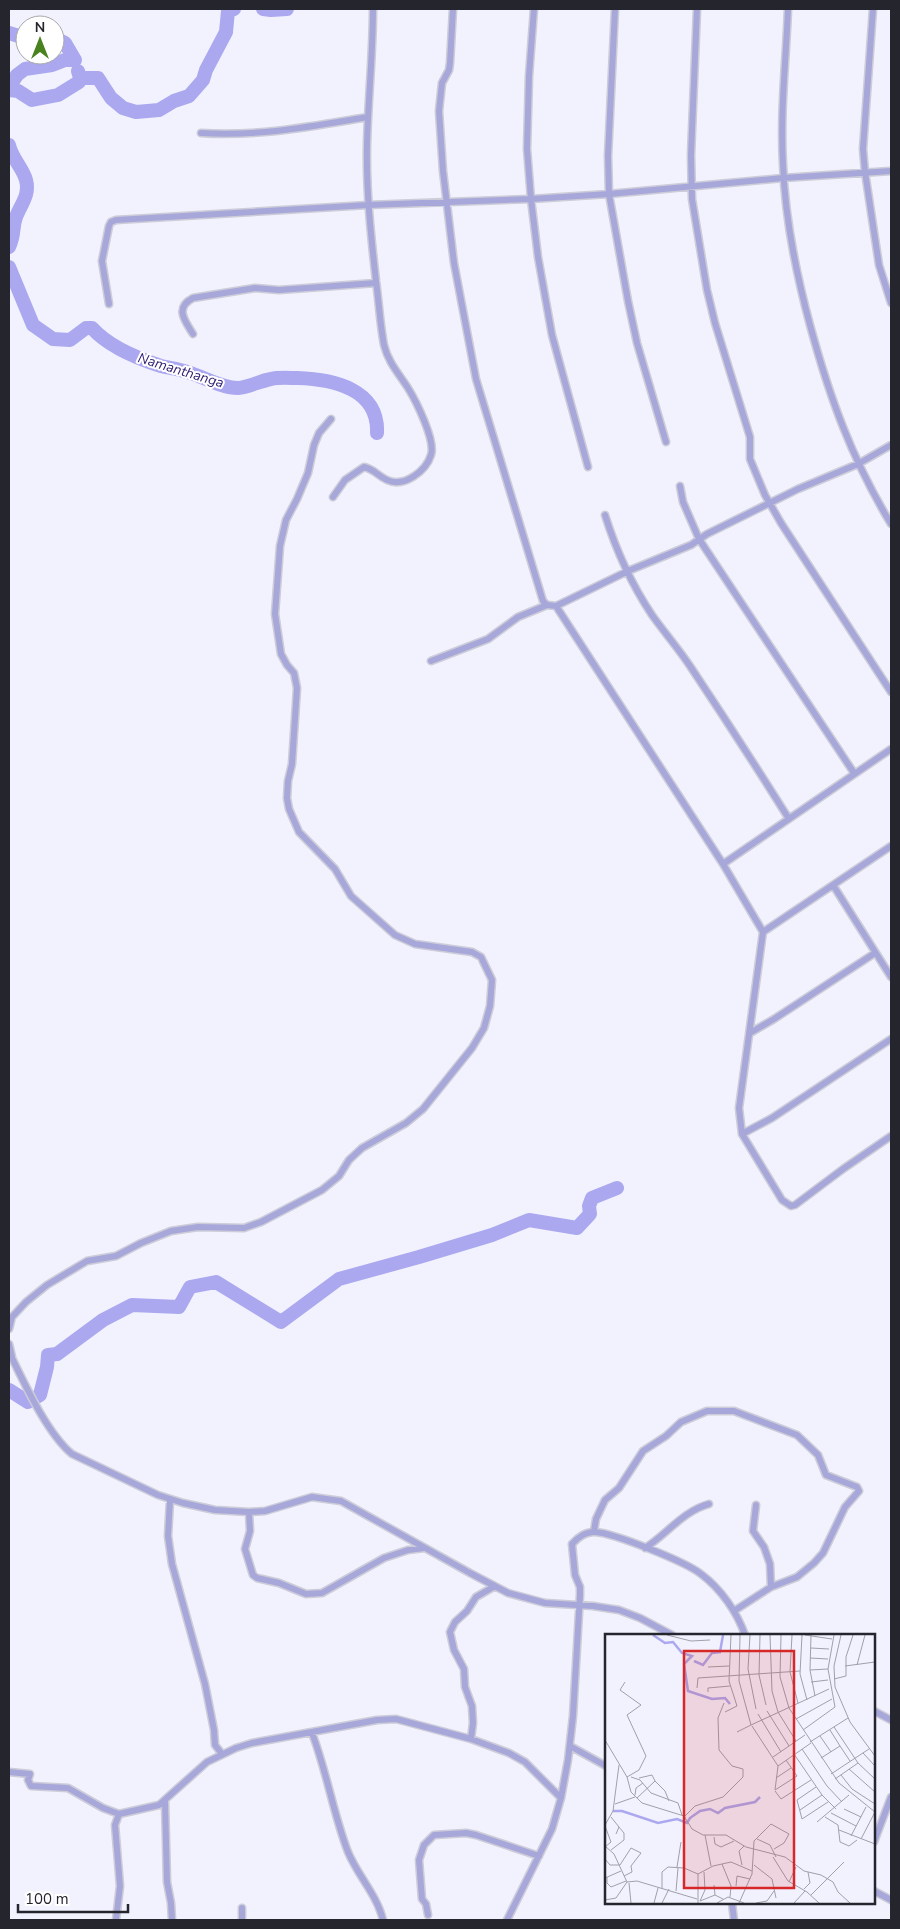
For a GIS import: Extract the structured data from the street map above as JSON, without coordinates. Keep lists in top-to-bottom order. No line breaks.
{"water":["Namanthanga"],"scale_bar":"100 m","north":"top"}
